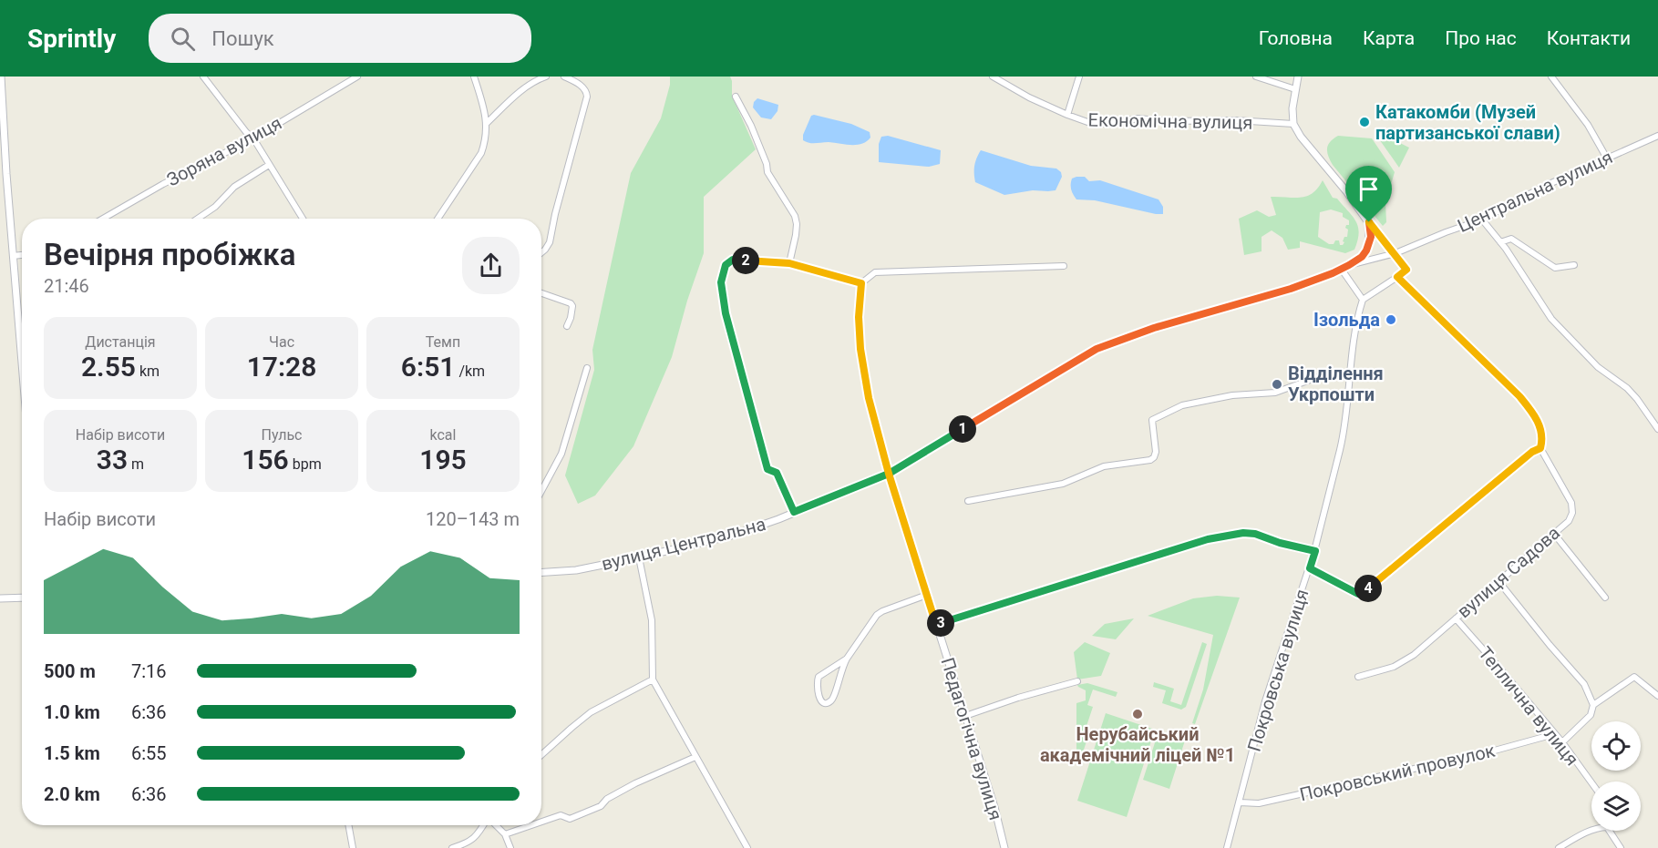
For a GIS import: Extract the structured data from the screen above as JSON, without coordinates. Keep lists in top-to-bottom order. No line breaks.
{"streets":{"street":["Економічна вулиця","Зоряна вулиця","Центральна вулиця","вулиця Центральна","вулиця Садова","Покровська вулиця","Теплична вулиця","Педагогічна вулиця","Покровський провулок"]},"crossings":[["Центральна вулиця","вулиця Центральна"],["вулиця Центральна","Педагогічна вулиця"],["вулиця Садова","Теплична вулиця"],["Покровська вулиця","Покровський провулок"],["Теплична вулиця","Покровський провулок"]],"places":["Катакомби (Музей партизанської слави)","Ізольда","Відділення Укрпошти","Нерубайський академічний ліцей №1"],"page":{"header":"Sprintly","search":"Пошук","nav":["Головна","Карта","Про нас","Контакти"],"heading":["Вечірня пробіжка","21:46"],"pins":["2","1","4","3"],"stats":[["Дистанція","2.55 km"],["Час","17:28"],["Темп","6:51 /km"],["Набір висоти","33 m"],["Пульс","156 bpm"],["kcal","195"]],"chart":["Набір висоти","120–143 m"],"list":[{"name":"500 m","note":"7:16"},{"name":"1.0 km","note":"6:36"},{"name":"1.5 km","note":"6:55"},{"name":"2.0 km","note":"6:36"}]}}
